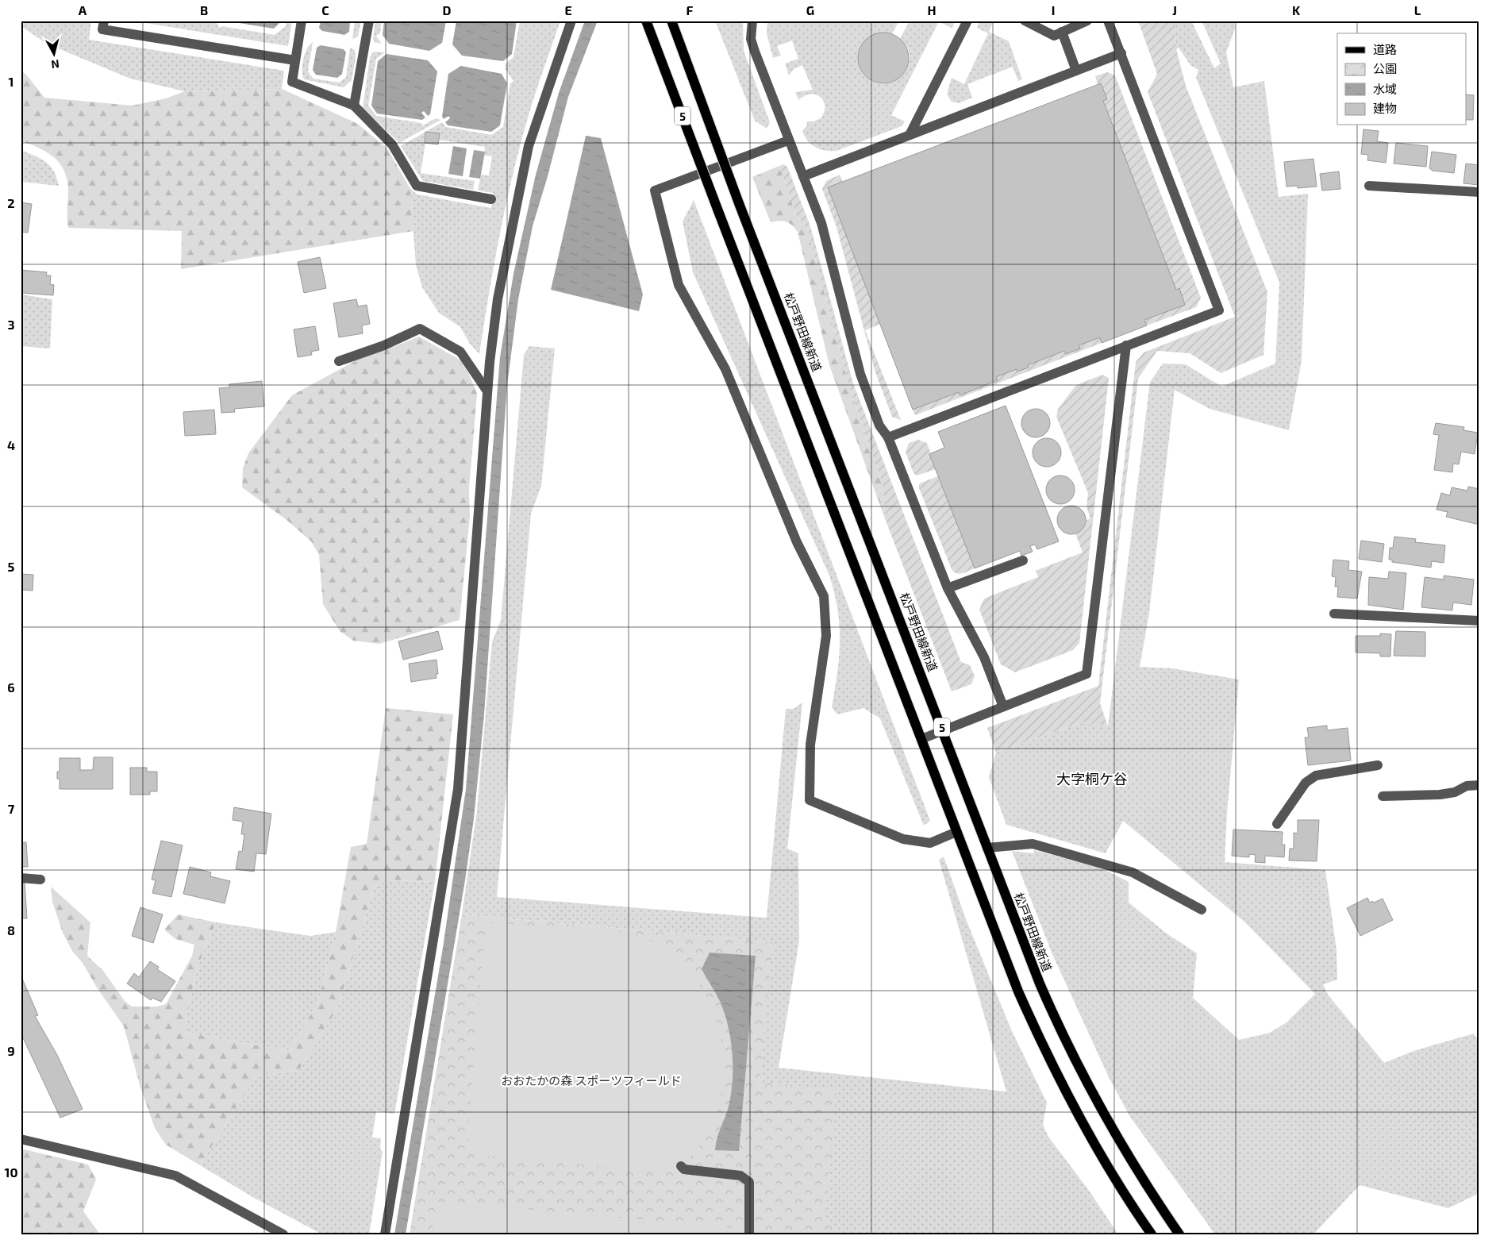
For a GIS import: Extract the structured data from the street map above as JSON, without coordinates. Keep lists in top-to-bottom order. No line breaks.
{"streets":{"main road":["5","松戸野田線新道"]},"districts":["大字桐ケ谷"],"parks":["おおたかの森 スポーツフィールド"],"legend":["道路","公園","水域","建物"],"north":"bottom","grid":{"columns":["A","B","C","D","E","F","G","H","I","J","K","L"],"rows":["1","2","3","4","5","6","7","8","9","10"]}}
